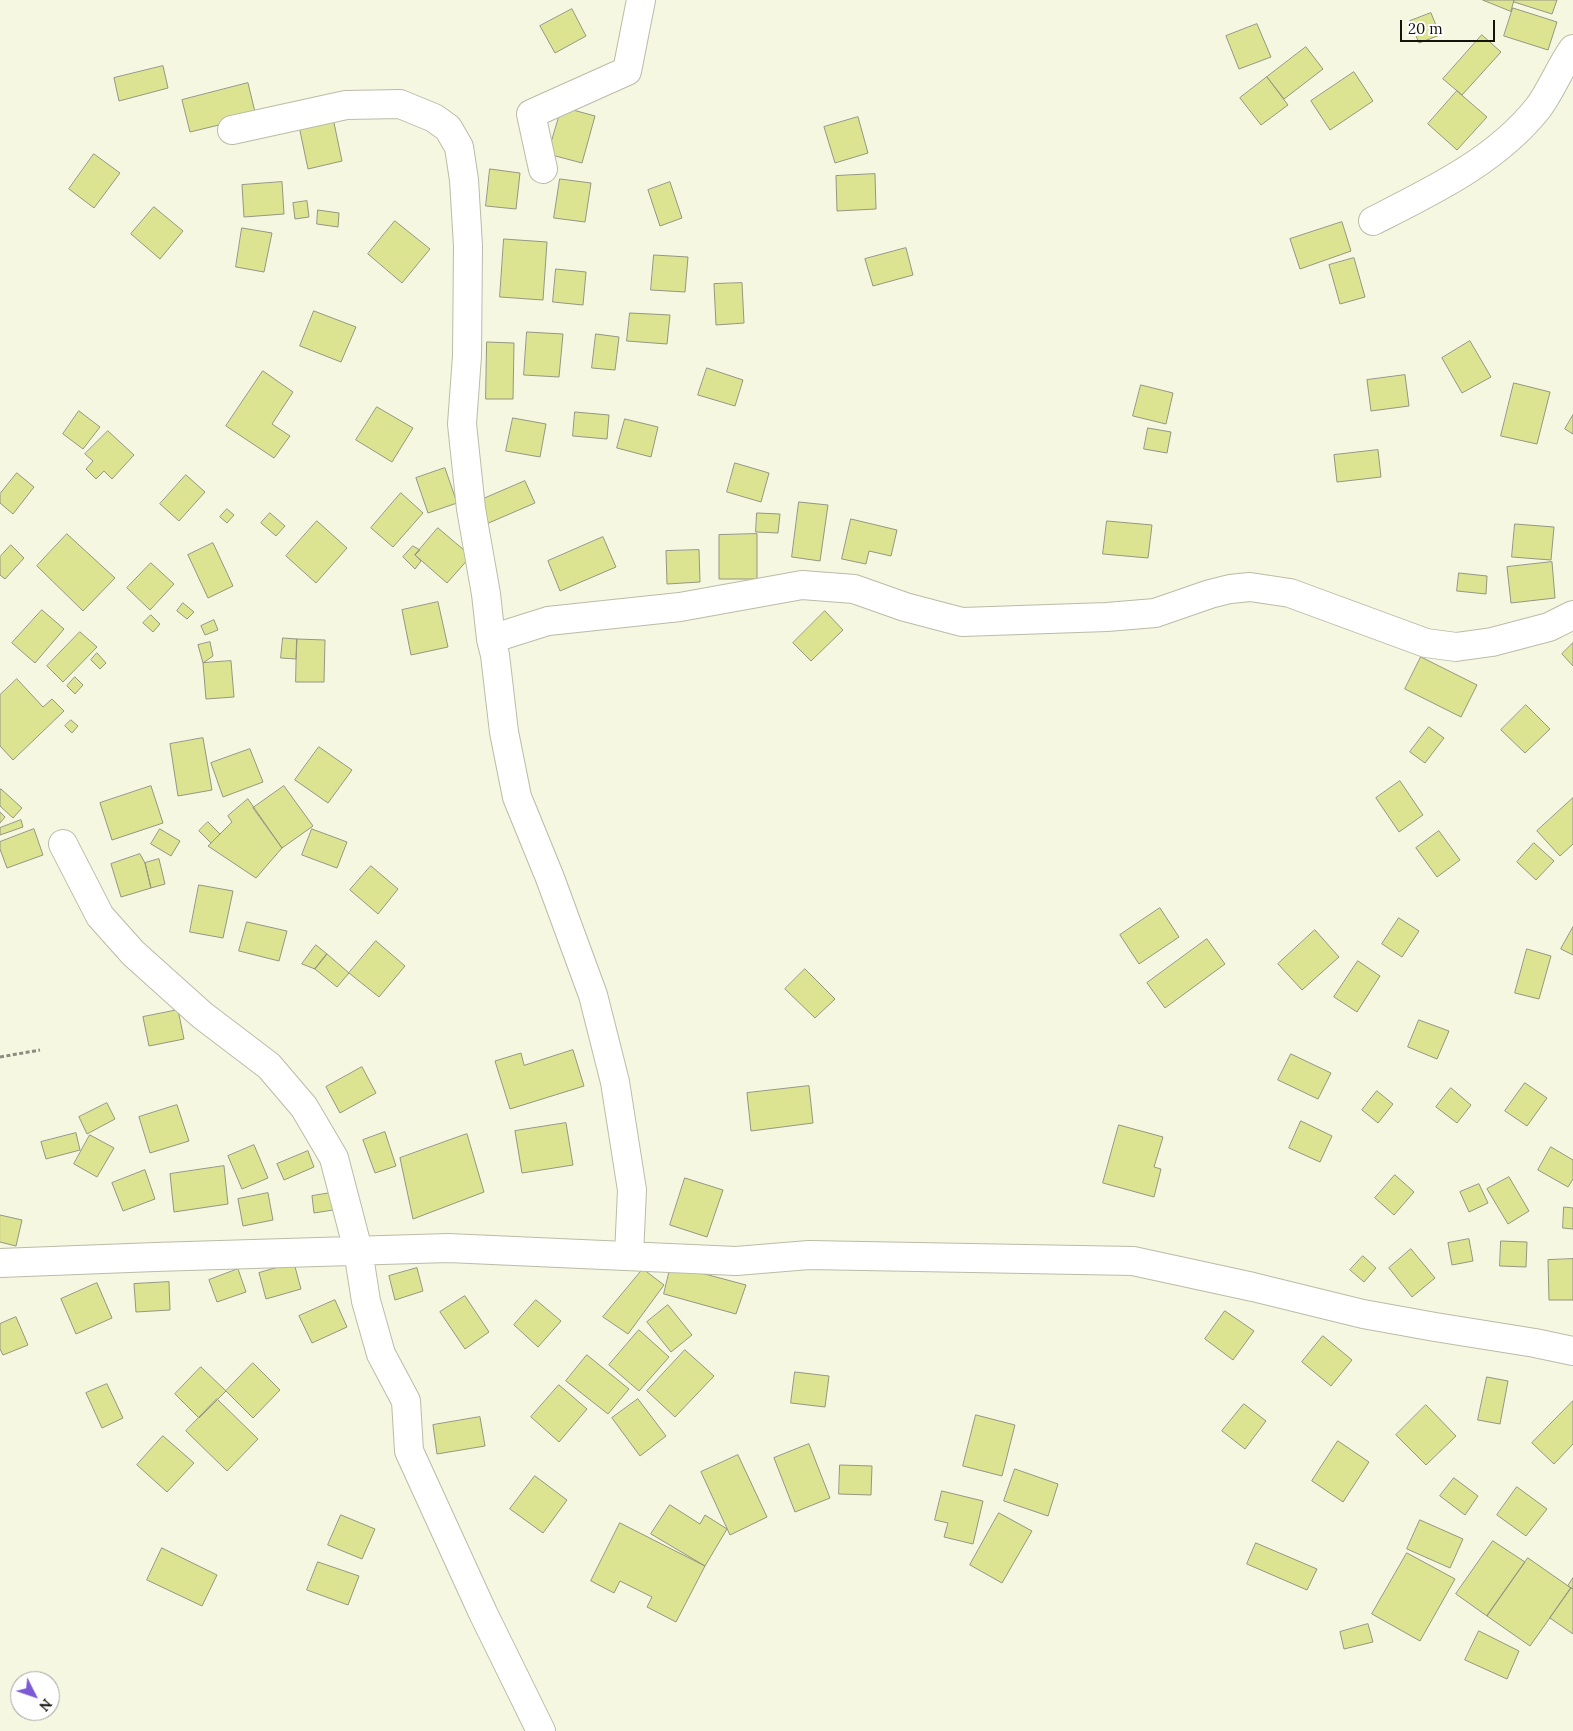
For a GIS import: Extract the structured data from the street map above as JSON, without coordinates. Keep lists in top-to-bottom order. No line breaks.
{"scale_bar":"20 m","north":"bottom right"}
